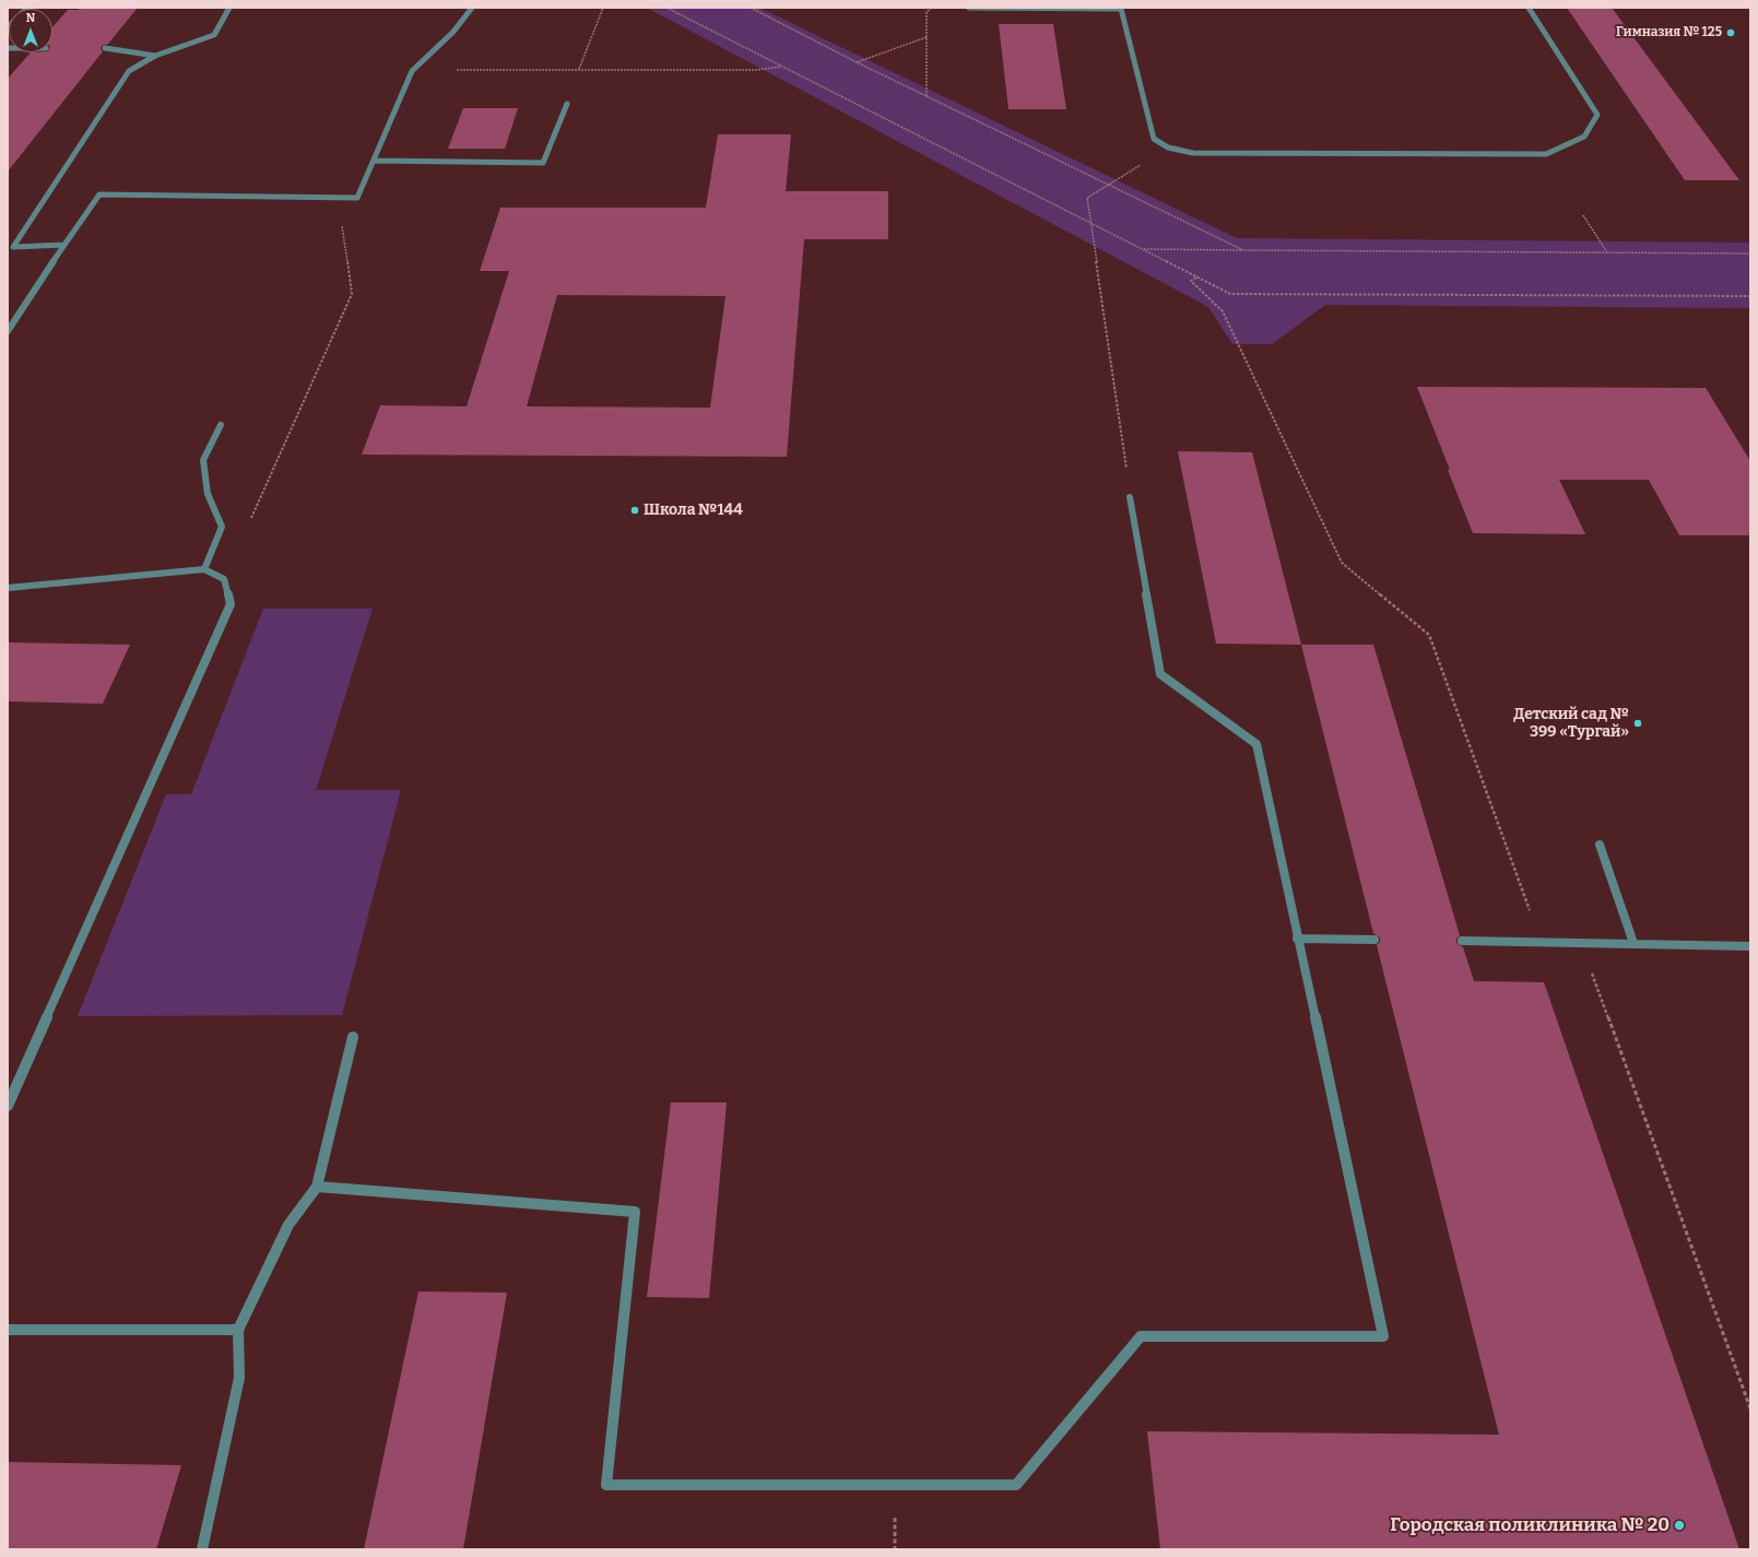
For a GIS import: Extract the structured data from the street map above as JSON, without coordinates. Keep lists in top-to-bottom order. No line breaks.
{"places":["Гимназия № 125","Школа №144","Детский сад № 399 «Тургай»","Городская поликлиника № 20"],"north":"top"}
